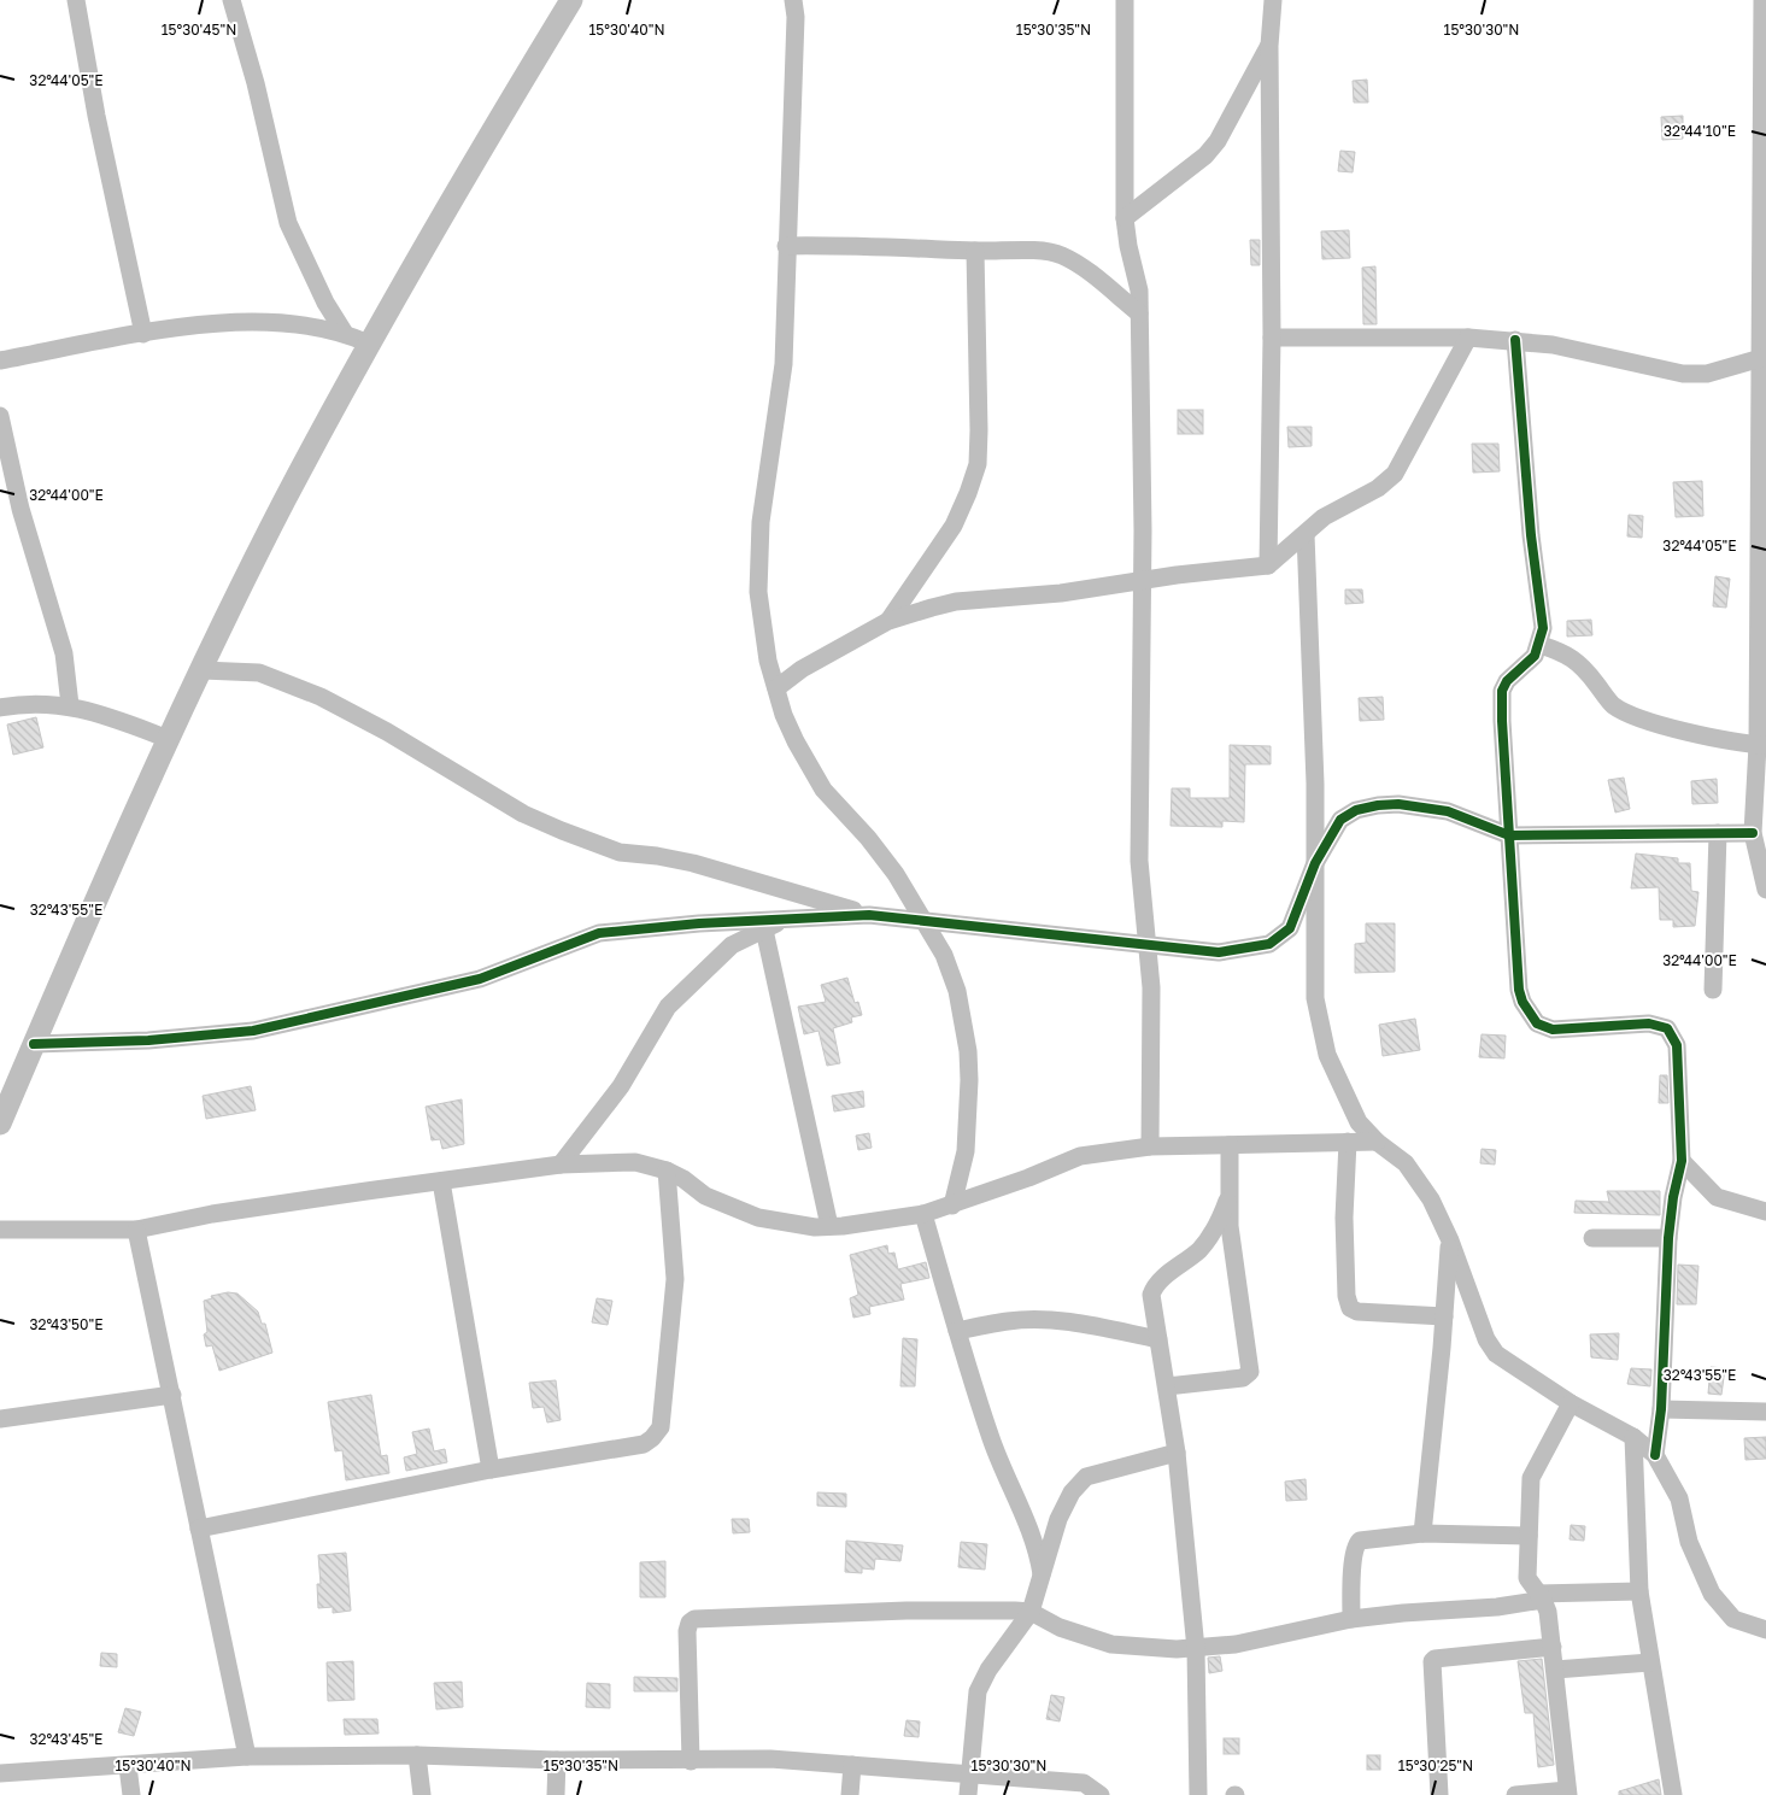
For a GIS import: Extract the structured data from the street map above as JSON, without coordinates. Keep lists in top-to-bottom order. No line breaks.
{"coordinates":["15°30'40\"N","15°30'35\"N","15°30'30\"N","15°30'45\"N","32°44'05\"E","32°44'10\"E","32°44'00\"E","32°43'55\"E","32°43'50\"E","32°43'45\"E","15°30'25\"N"]}
